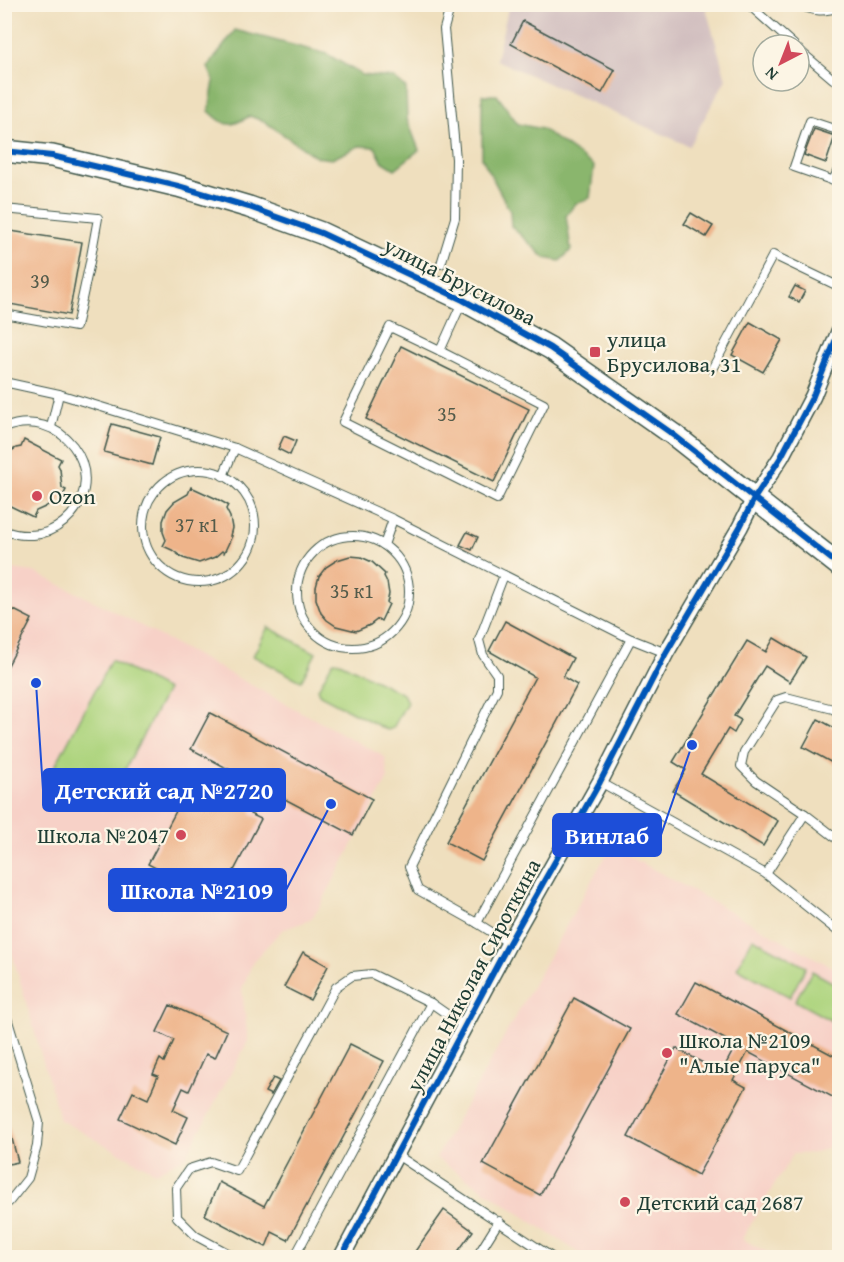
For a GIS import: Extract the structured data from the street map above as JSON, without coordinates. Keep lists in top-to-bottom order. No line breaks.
{"streets":{"street":["улица Брусилова","улица Николая Сироткина"]},"crossings":[["улица Брусилова","улица Николая Сироткина"]],"places":{"transit":["улица Брусилова, 31"],"other":["Ozon","Детский сад №2720","Винлаб","Школа №2109","Школа №2047","Школа №2109 \"Алые паруса\"","Детский сад 2687"]},"house_numbers":["39","35","37 к1","35 к1"],"north":"bottom left"}
